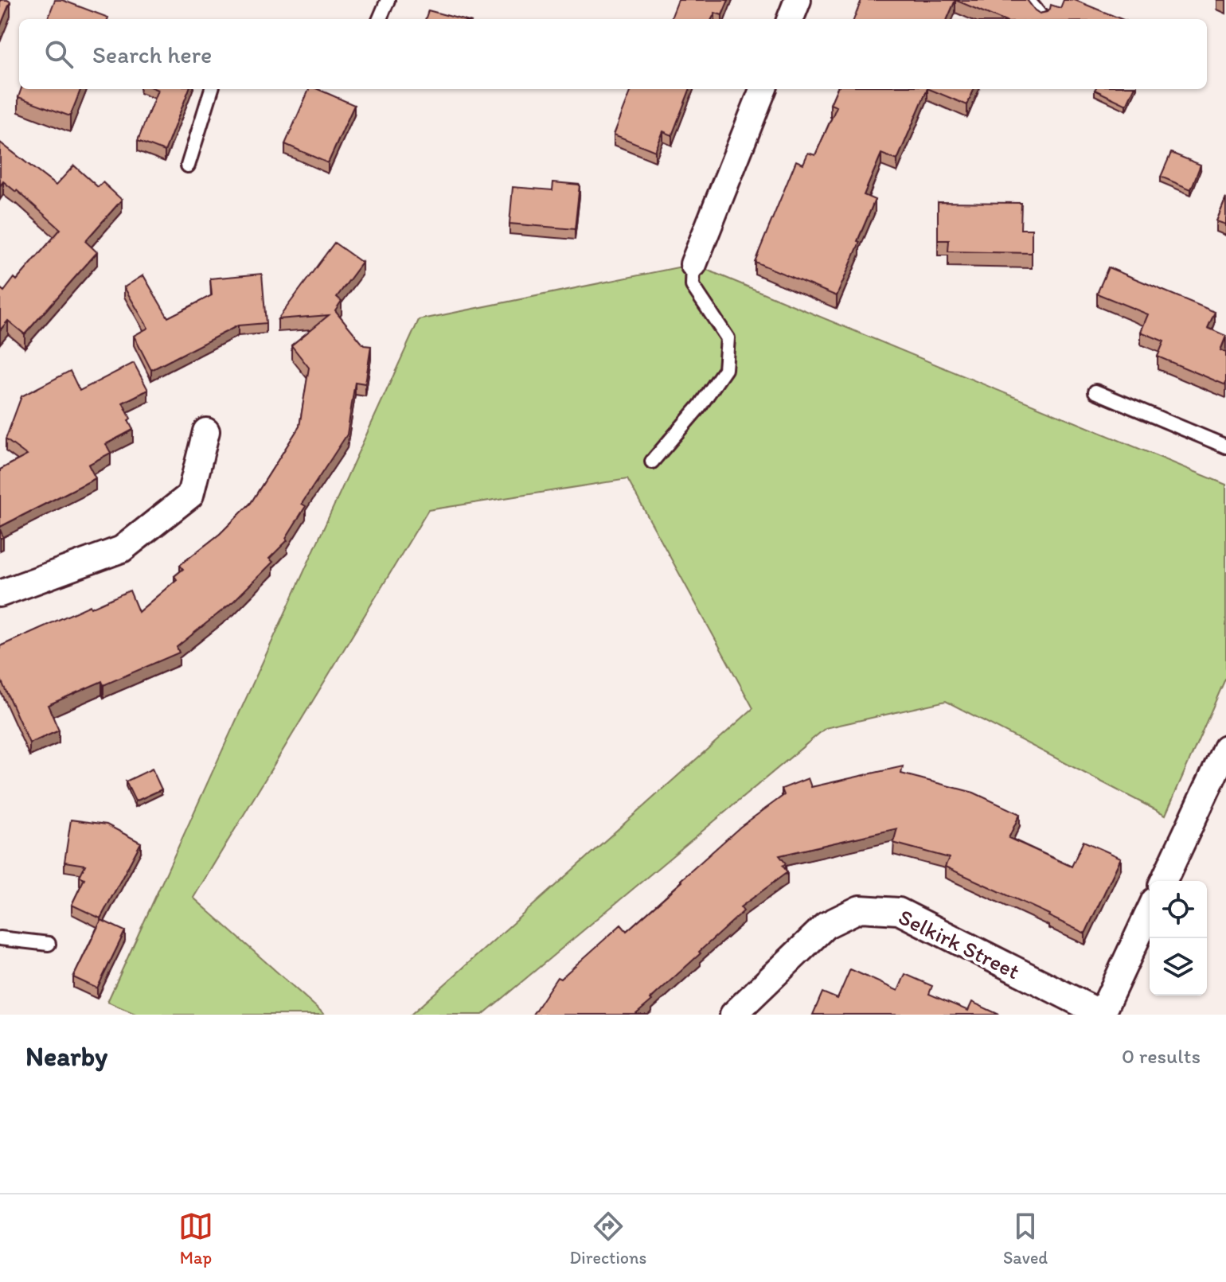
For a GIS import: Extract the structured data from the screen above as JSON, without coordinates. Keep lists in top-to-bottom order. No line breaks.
{"streets":{"street":["Selkirk Street"]},"page":{"search":"Search here","heading":["Nearby","0 results"],"nav":["Map","Directions","Saved"]}}
